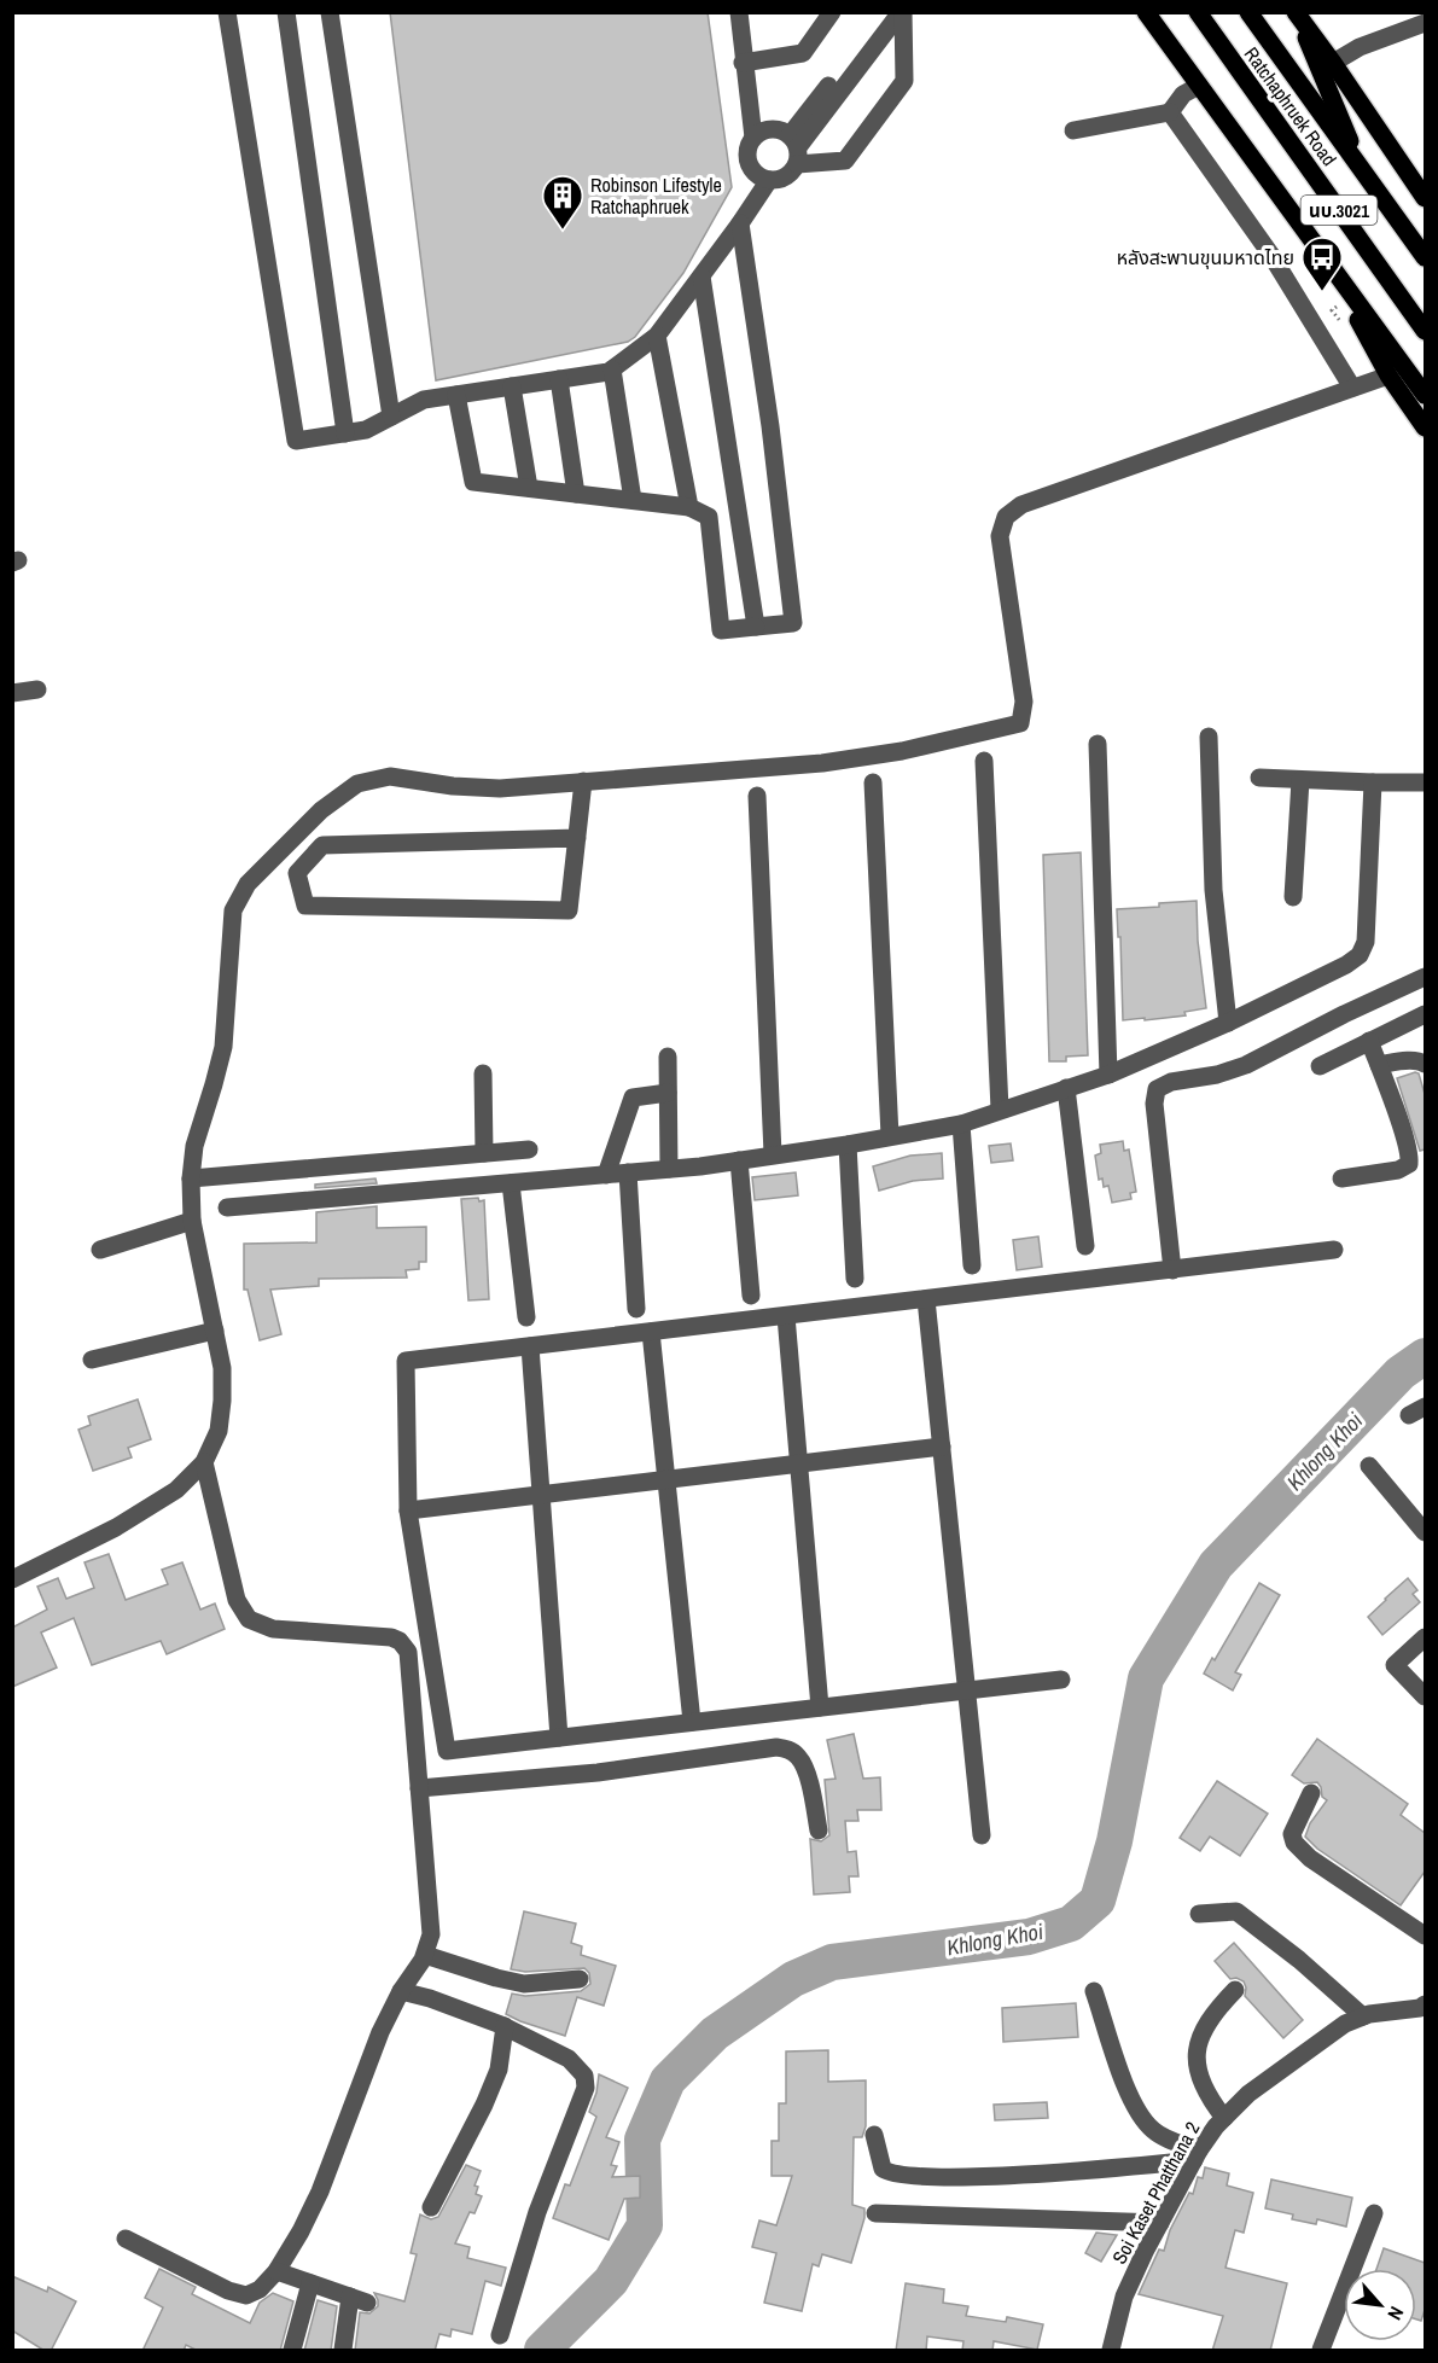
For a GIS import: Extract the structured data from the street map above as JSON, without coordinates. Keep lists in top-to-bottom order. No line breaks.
{"streets":{"main road":["Ratchaphruek Road","นบ.3021"],"street":["Soi Kaset Phatthana 2"]},"water":["Khlong Khoi"],"places":{"building":["Robinson Lifestyle Ratchaphruek"],"bus stop":["หลังสะพานขุนมหาดไทย"]},"north":"bottom right"}
